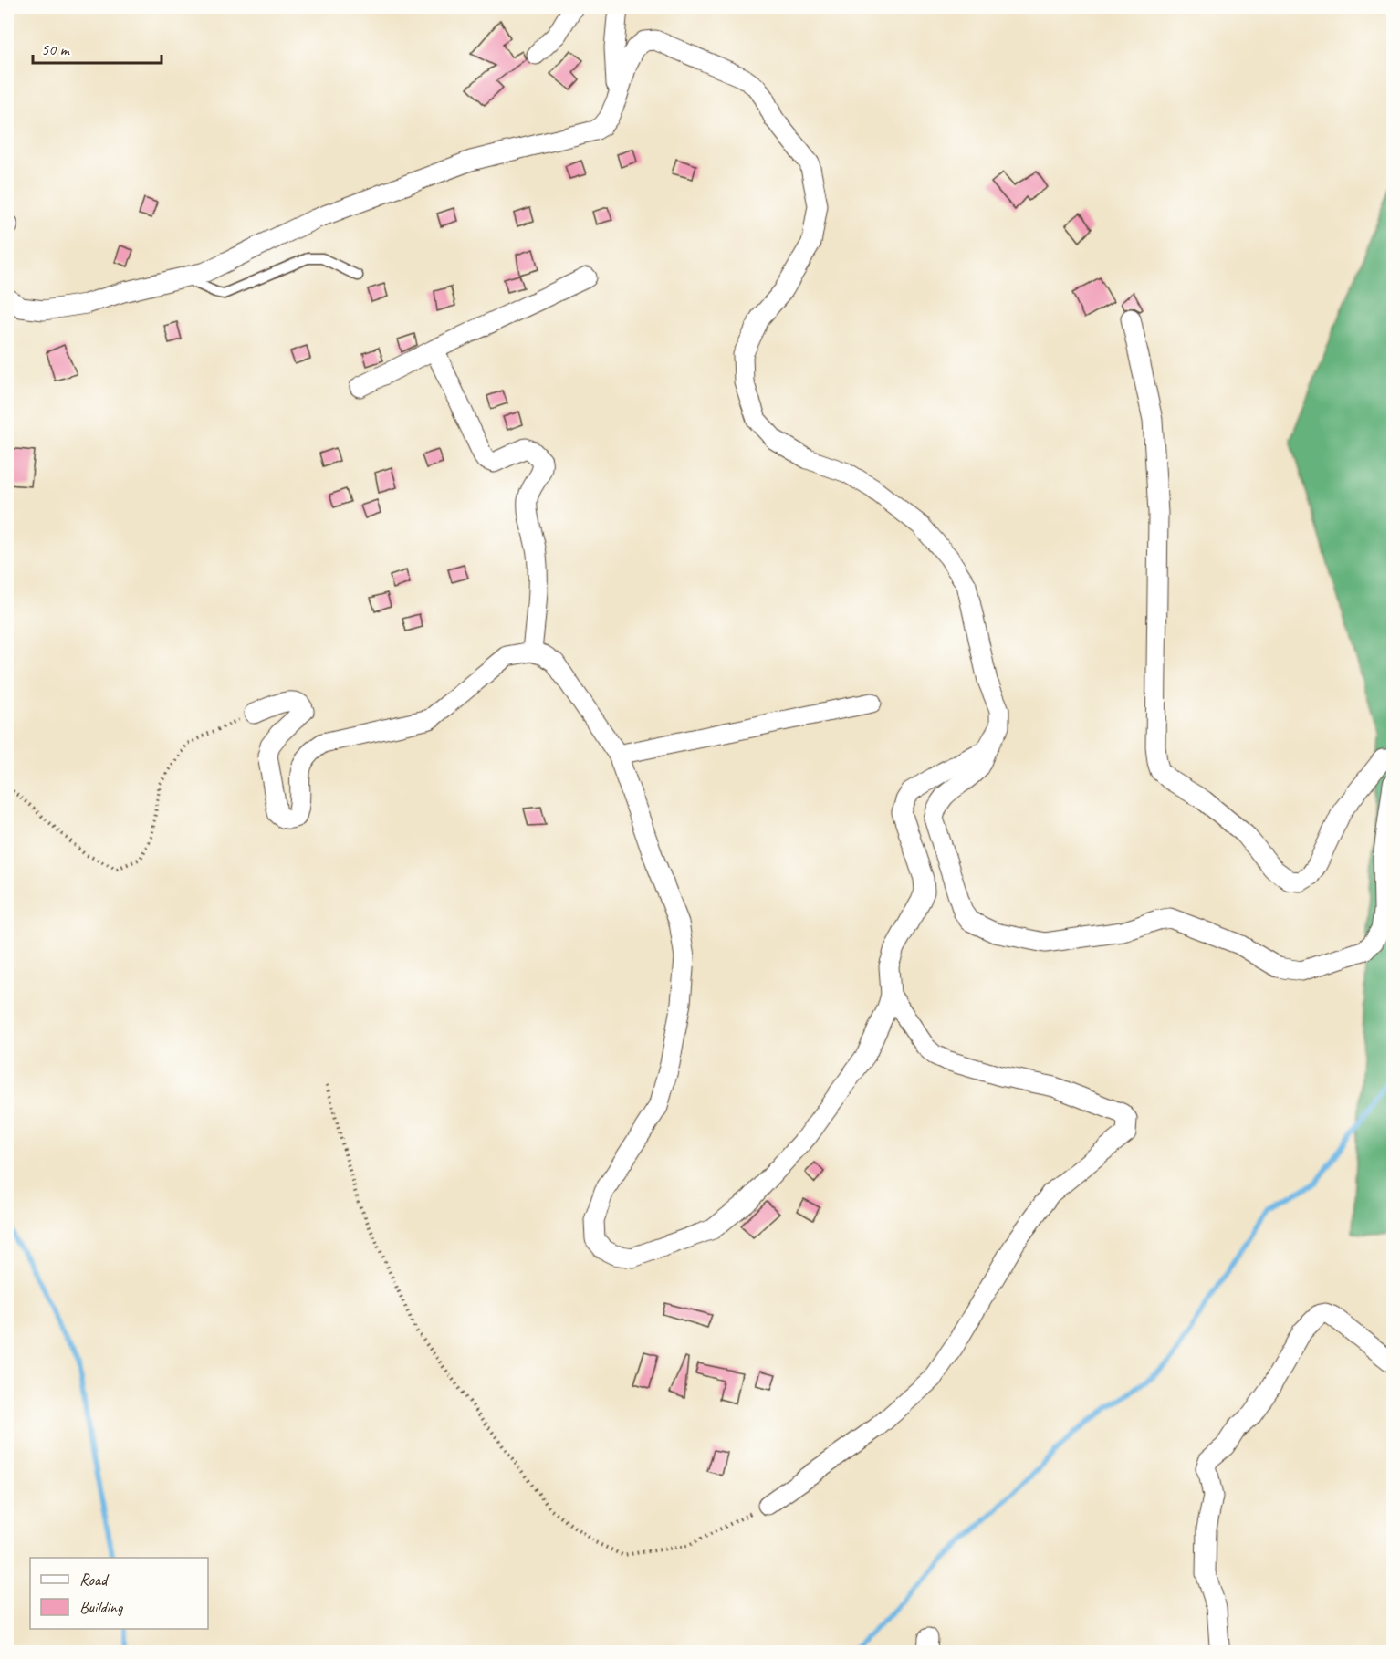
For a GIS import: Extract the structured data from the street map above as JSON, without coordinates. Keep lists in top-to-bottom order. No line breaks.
{"legend":["Road","Building"],"scale_bar":"50 m"}
